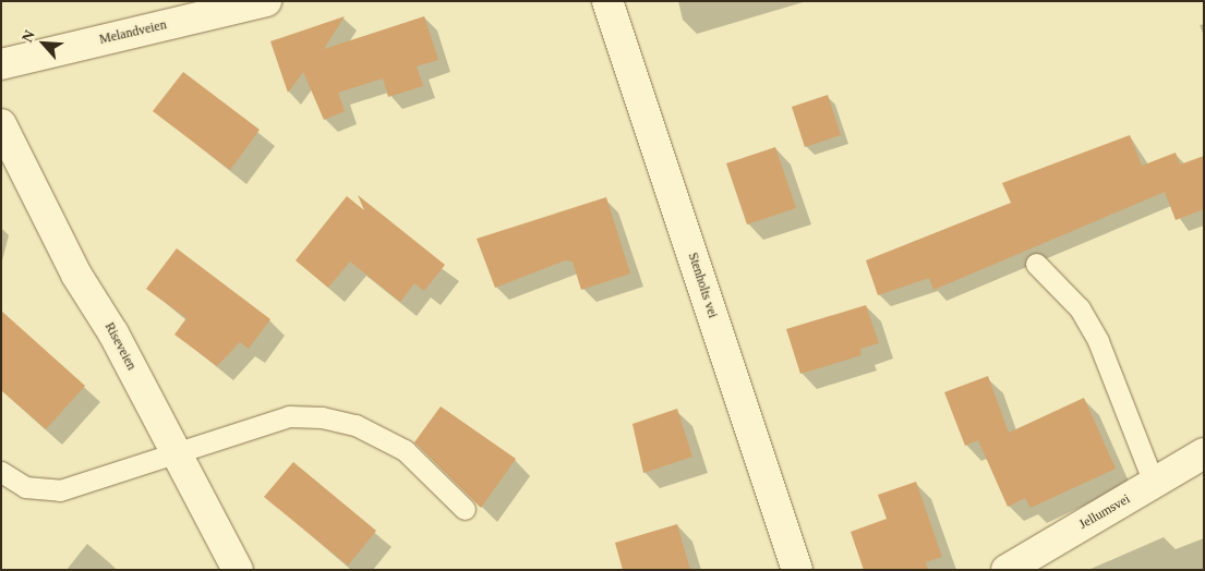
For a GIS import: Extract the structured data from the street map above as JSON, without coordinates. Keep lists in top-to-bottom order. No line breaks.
{"streets":{"street":["Melandveien","Stenholts vei","Riseveien","Jellumsvei"]},"north":"top left"}
